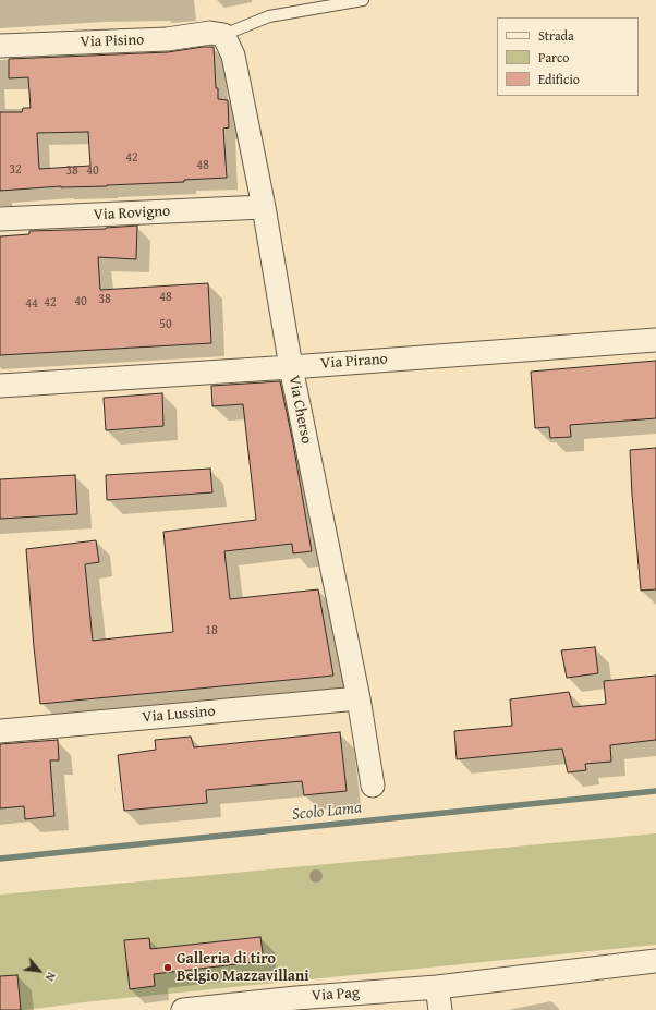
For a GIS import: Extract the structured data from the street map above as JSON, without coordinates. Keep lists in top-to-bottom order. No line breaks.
{"streets":{"street":["Via Pisino","Via Rovigno","Via Pirano","Via Cherso","Via Lussino","Via Pag"]},"crossings":[["Via Pisino","Via Cherso"],["Via Rovigno","Via Cherso"],["Via Pirano","Via Cherso"],["Via Cherso","Via Lussino"]],"water":["Scolo Lama"],"places":["Galleria di tiro Belgio Mazzavillani"],"house_numbers":["42","48","32","38","40","48","38","40","42","44","50","18"],"legend":["Strada","Parco","Edificio"],"north":"bottom right"}
